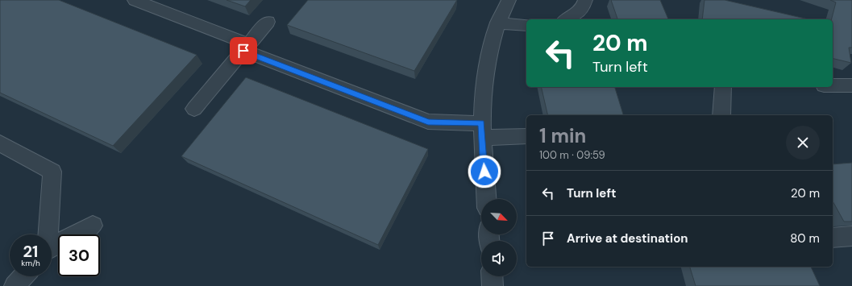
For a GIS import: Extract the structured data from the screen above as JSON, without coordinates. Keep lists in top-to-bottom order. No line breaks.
{"north":"bottom right","page":{"turn":["20 m","Turn left"],"heading":["1 min","100 m · 09:59"],"list":[{"name":"Turn left","value":"20 m"},{"name":"Arrive at destination","value":"80 m"}],"speed":"21 km/h","limit":"30"}}
